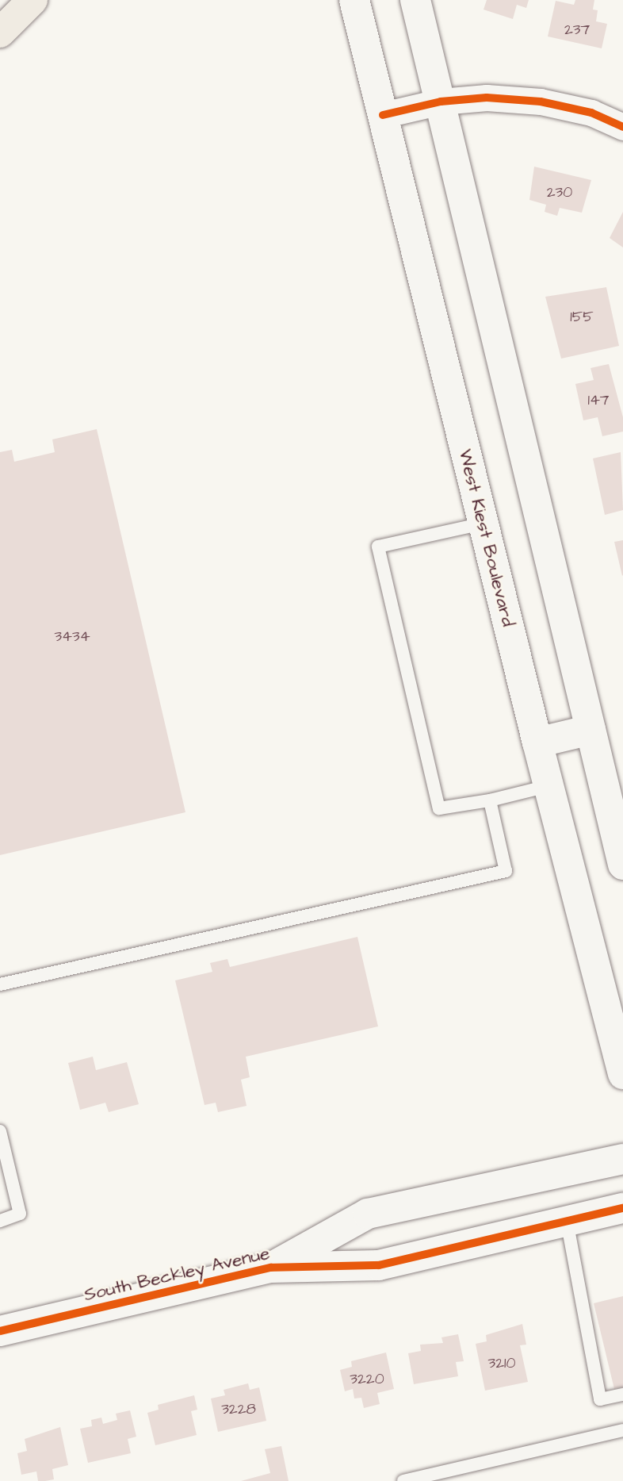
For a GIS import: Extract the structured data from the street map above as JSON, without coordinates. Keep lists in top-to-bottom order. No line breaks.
{"streets":{"main road":["West Kiest Boulevard","South Beckley Avenue"]},"house_numbers":["237","230","155","147","3434","3210","3220","3228"]}
